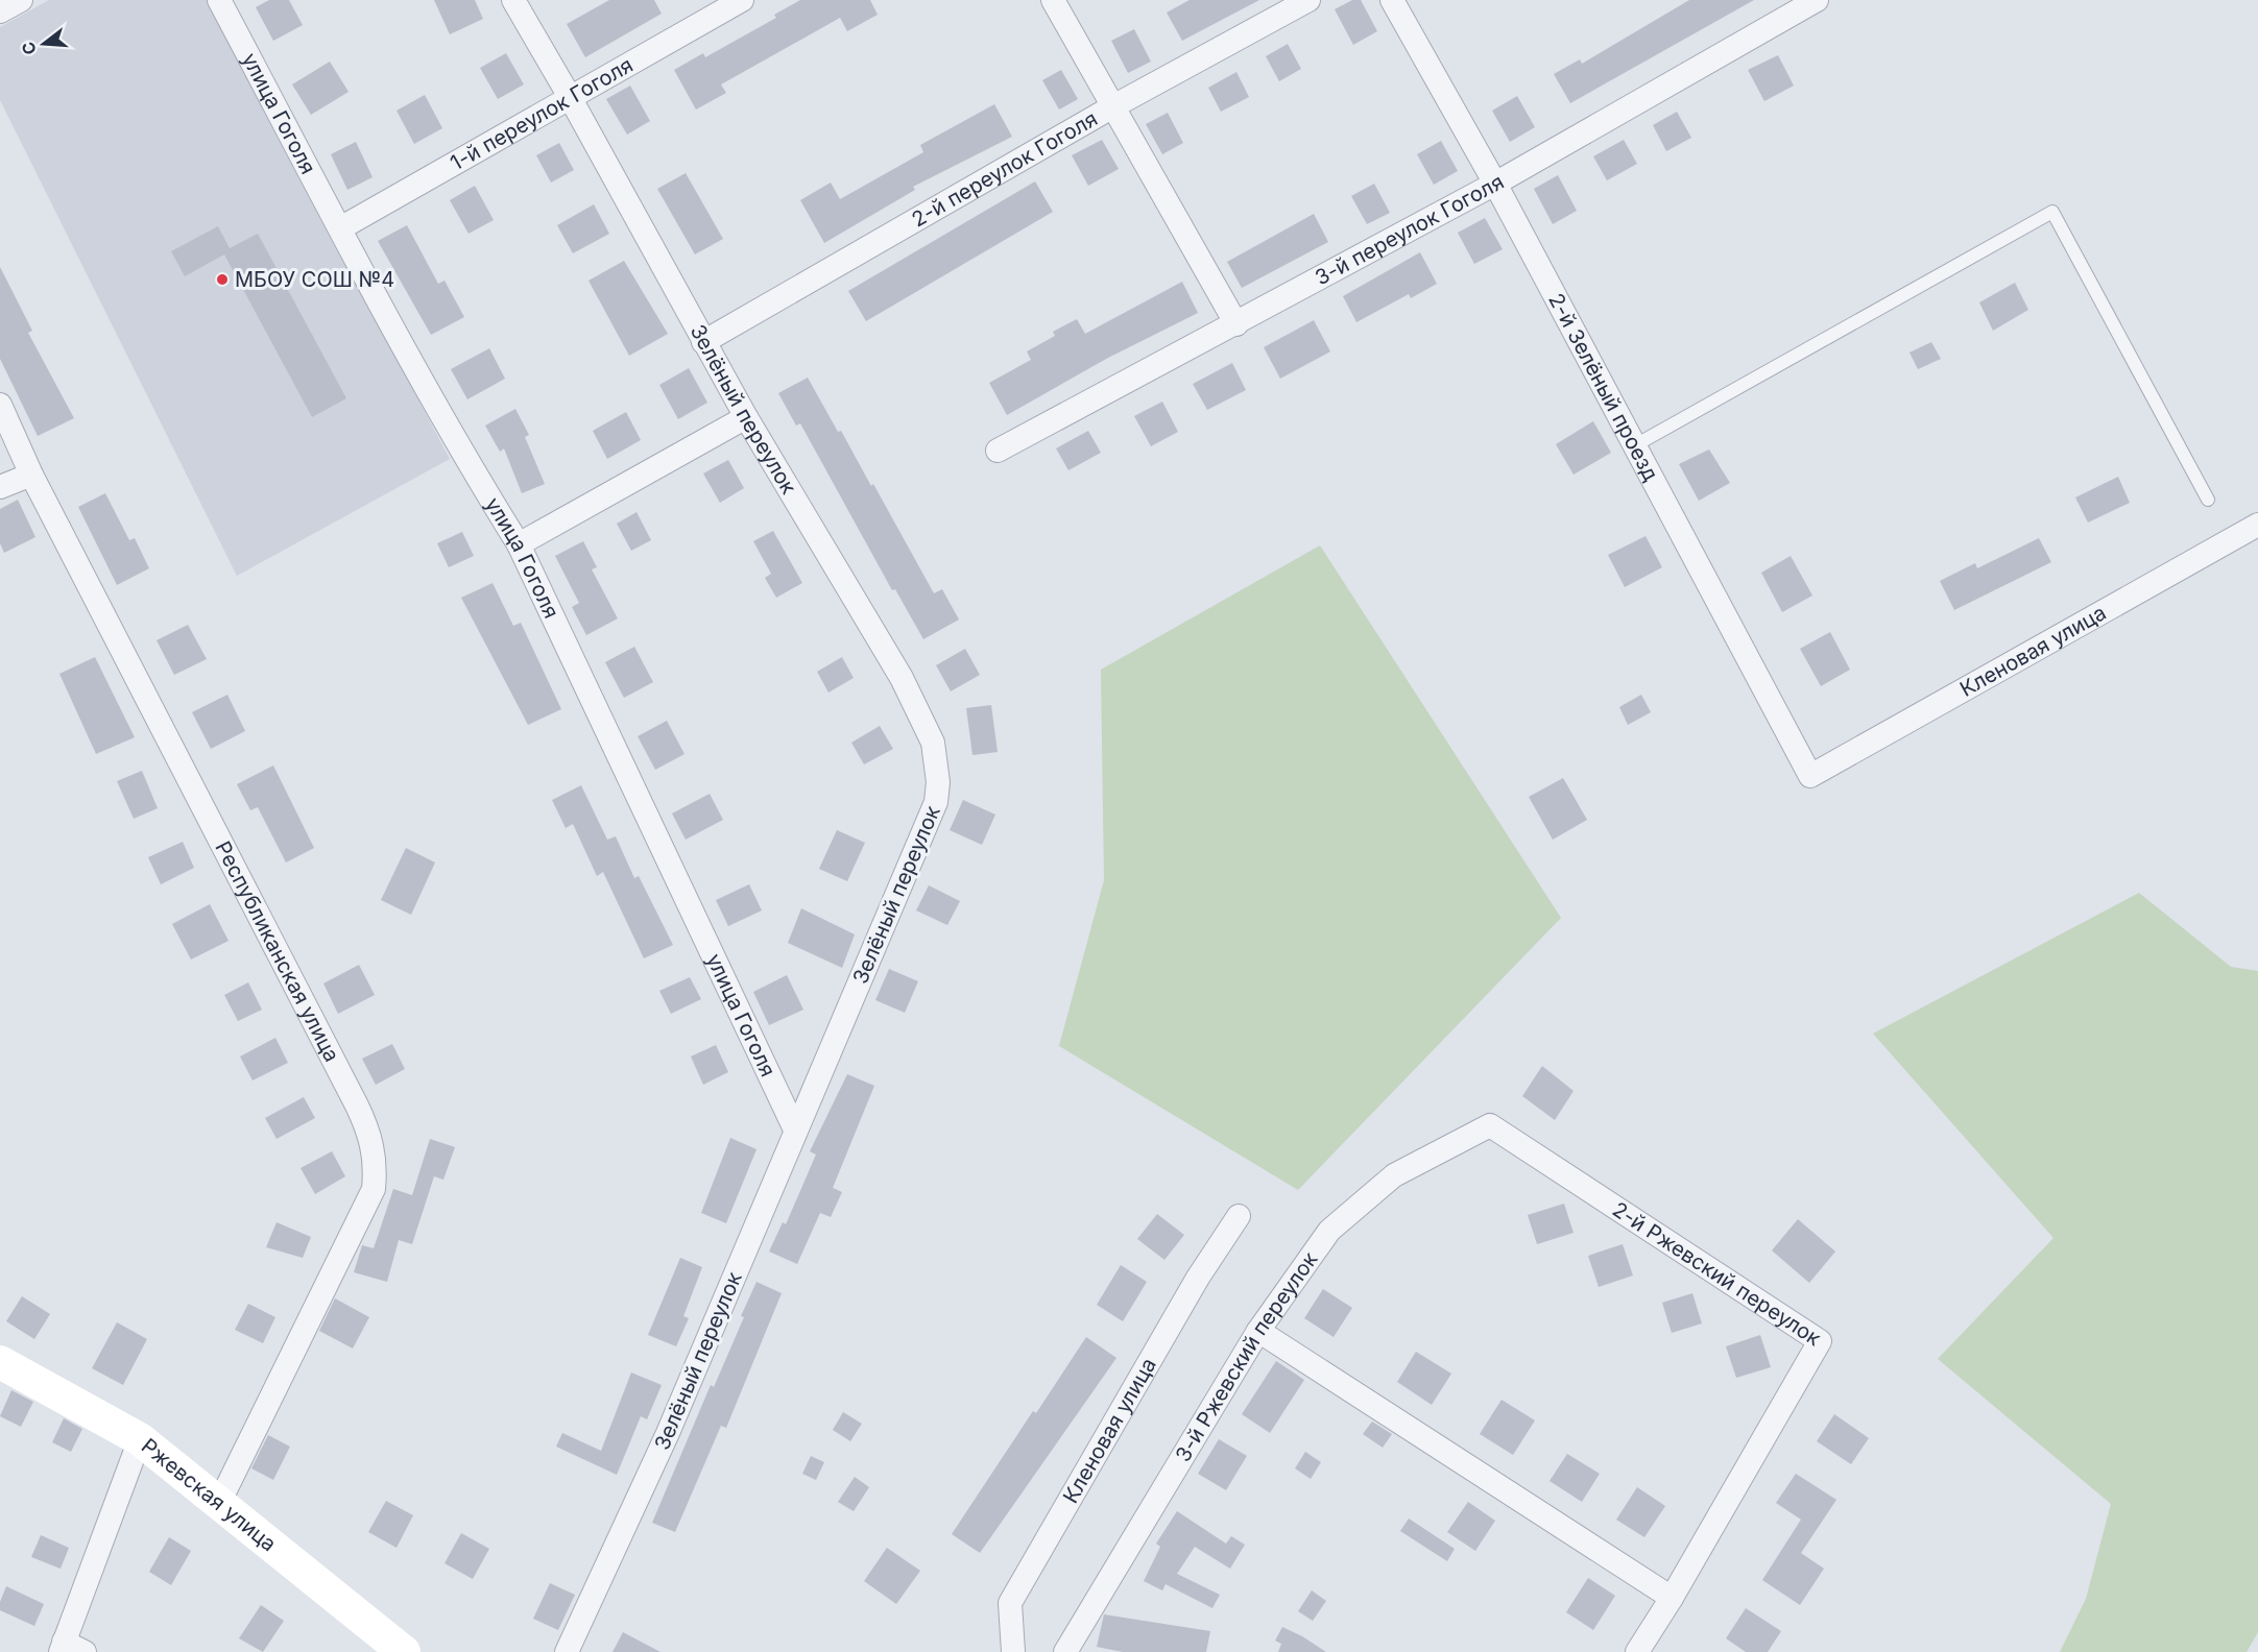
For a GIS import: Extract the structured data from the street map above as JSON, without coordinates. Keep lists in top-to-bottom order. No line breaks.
{"streets":{"main road":["Ржевская улица"],"street":["улица Гоголя","1-й переулок Гоголя","2-й переулок Гоголя","3-й переулок Гоголя","2-й Зелёный проезд","Зелёный переулок","Кленовая улица","Республиканская улица","2-й Ржевский переулок","3-й Ржевский переулок"]},"crossings":[["улица Гоголя","1-й переулок Гоголя"],["улица Гоголя","Зелёный переулок"],["1-й переулок Гоголя","Зелёный переулок"],["2-й переулок Гоголя","Зелёный переулок"],["3-й переулок Гоголя","2-й Зелёный проезд"],["2-й Зелёный проезд","Кленовая улица"],["Республиканская улица","Ржевская улица"],["2-й Ржевский переулок","3-й Ржевский переулок"]],"places":["МБОУ СОШ №4"],"north":"left"}
